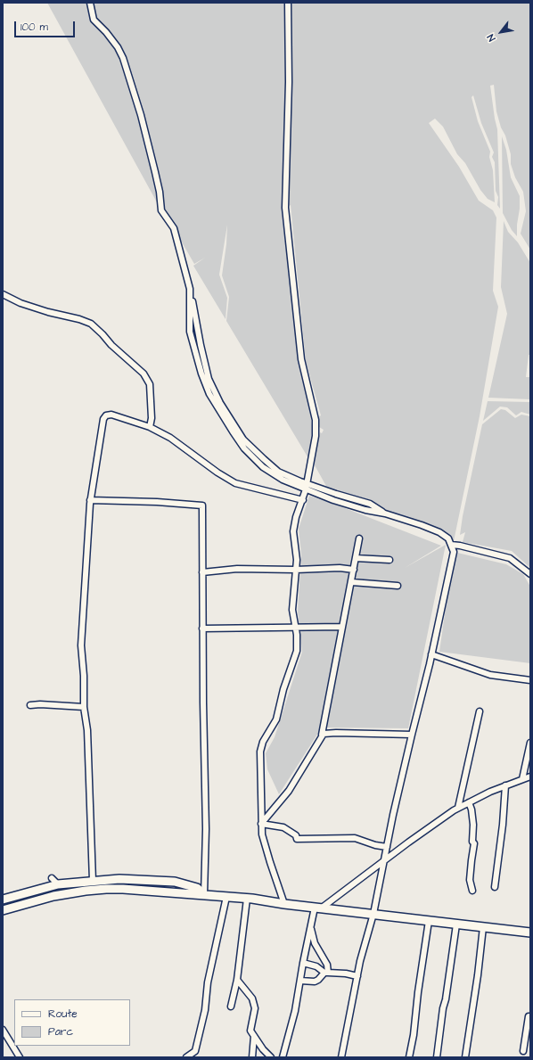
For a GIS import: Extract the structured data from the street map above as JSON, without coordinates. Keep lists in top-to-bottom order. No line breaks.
{"legend":["Route","Parc"],"scale_bar":"100 m","north":"bottom left"}
